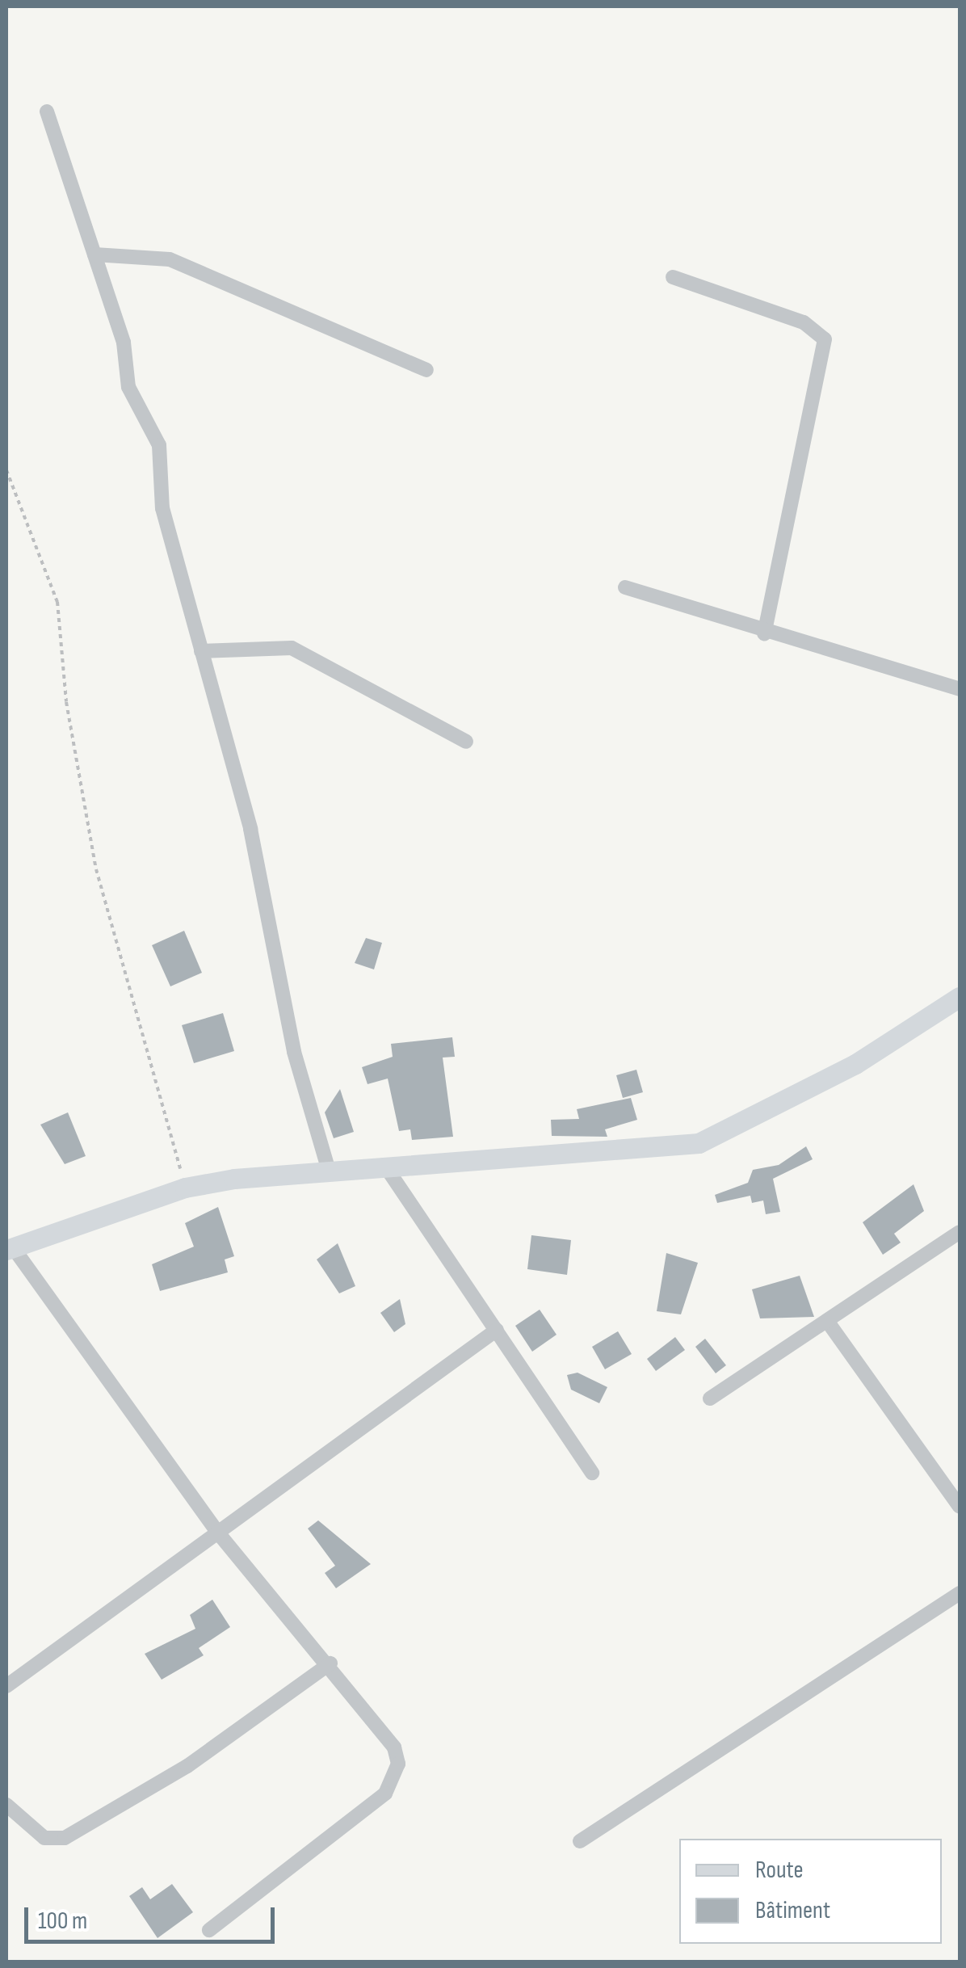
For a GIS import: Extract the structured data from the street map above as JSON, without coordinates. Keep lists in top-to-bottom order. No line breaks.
{"legend":["Route","Bâtiment"],"scale_bar":"100 m"}
